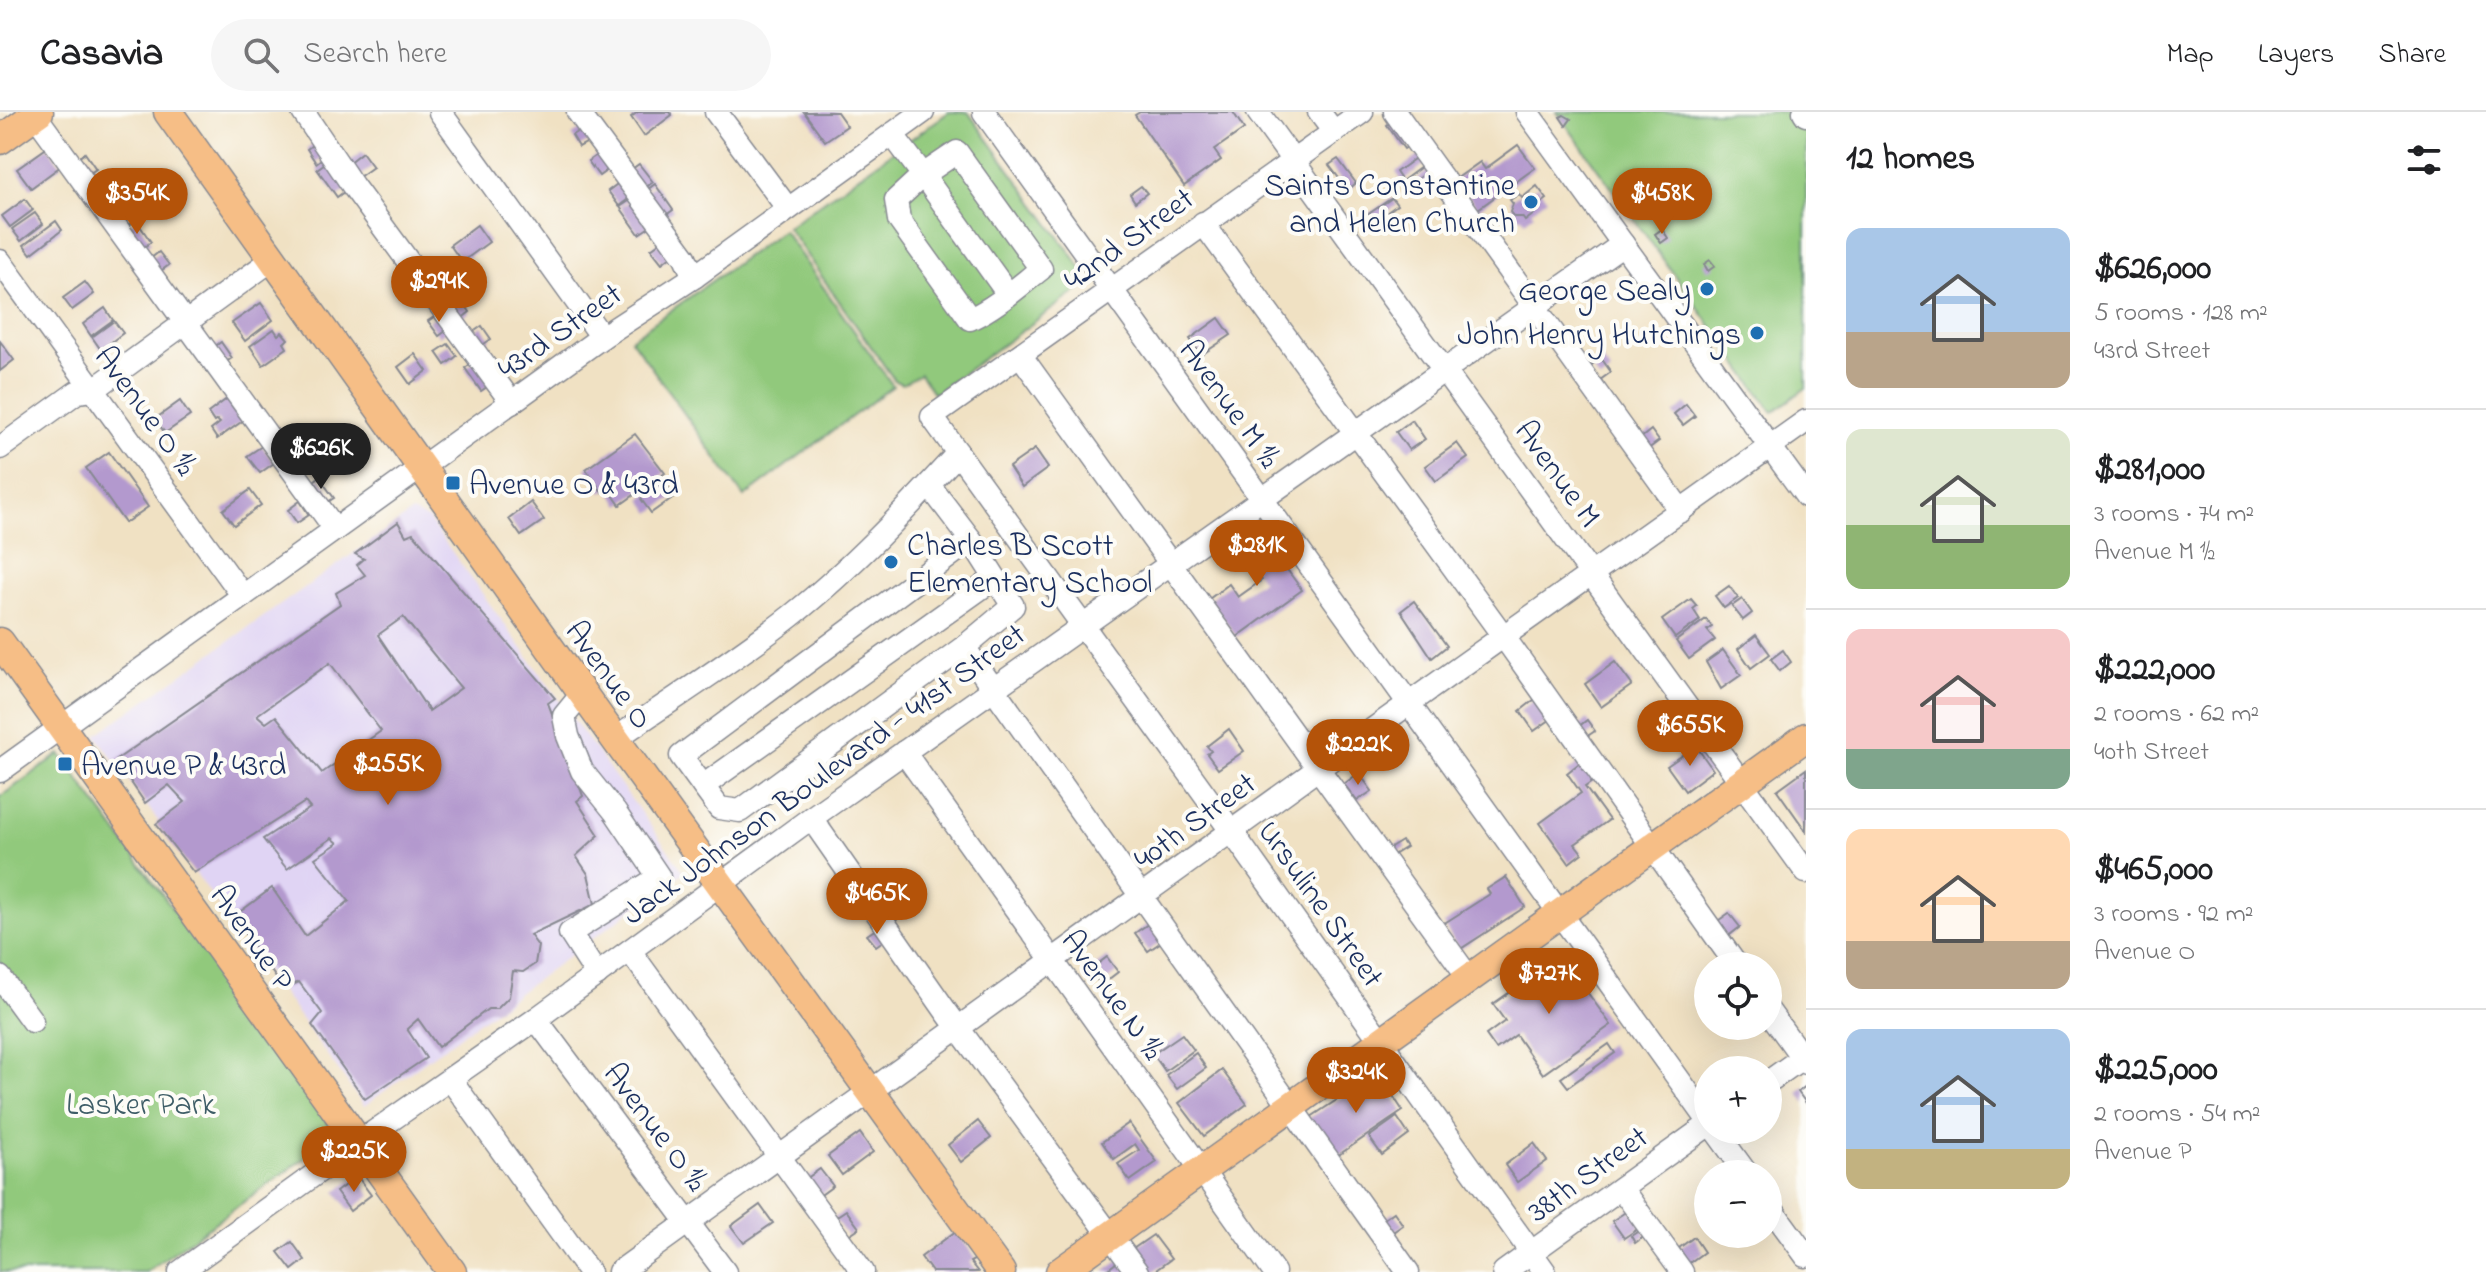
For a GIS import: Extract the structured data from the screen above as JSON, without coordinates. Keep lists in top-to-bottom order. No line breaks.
{"streets":{"main road":["Avenue O","Avenue P"],"street":["42nd Street","43rd Street","Avenue M ½","Avenue O ½","Avenue M","Jack Johnson Boulevard - 41st Street","40th Street","Ursuline Street","Avenue N ½","38th Street"]},"crossings":[["42nd Street","Avenue M ½"],["42nd Street","Avenue M"],["42nd Street","Ursuline Street"],["43rd Street","Avenue O ½"],["43rd Street","Avenue O"],["43rd Street","Avenue P"],["Avenue M ½","Jack Johnson Boulevard - 41st Street"],["Avenue M ½","40th Street"],["Avenue O ½","Jack Johnson Boulevard - 41st Street"],["Avenue O ½","40th Street"],["Avenue M","Jack Johnson Boulevard - 41st Street"],["Avenue M","40th Street"],["Avenue O","Jack Johnson Boulevard - 41st Street"],["Avenue O","40th Street"],["Jack Johnson Boulevard - 41st Street","Ursuline Street"],["Jack Johnson Boulevard - 41st Street","Avenue P"],["Jack Johnson Boulevard - 41st Street","Avenue N ½"],["40th Street","Ursuline Street"],["40th Street","Avenue N ½"],["Ursuline Street","38th Street"]],"parks":["Lasker Park"],"places":{"other":["Saints Constantine and Helen Church","George Sealy","John Henry Hutchings","Charles B Scott Elementary School"],"transit":["Avenue O & 43rd","Avenue P & 43rd"]},"page":{"header":"Casavia","search":"Search here","nav":["Map","Layers","Share"],"heading":"12 homes","price":["$354K","$458K","$294K","$626K","$281K","$655K","$222K","$255K","$465K","$727K","$324K","$225K"],"list":[{"name":"$626,000","note":"5 rooms · 128 m² · 43rd Street"},{"name":"$281,000","note":"3 rooms · 74 m² · Avenue M ½"},{"name":"$222,000","note":"2 rooms · 62 m² · 40th Street"},{"name":"$465,000","note":"3 rooms · 92 m² · Avenue O"},{"name":"$225,000","note":"2 rooms · 54 m² · Avenue P"}],"map_buttons":["+","−"]}}
